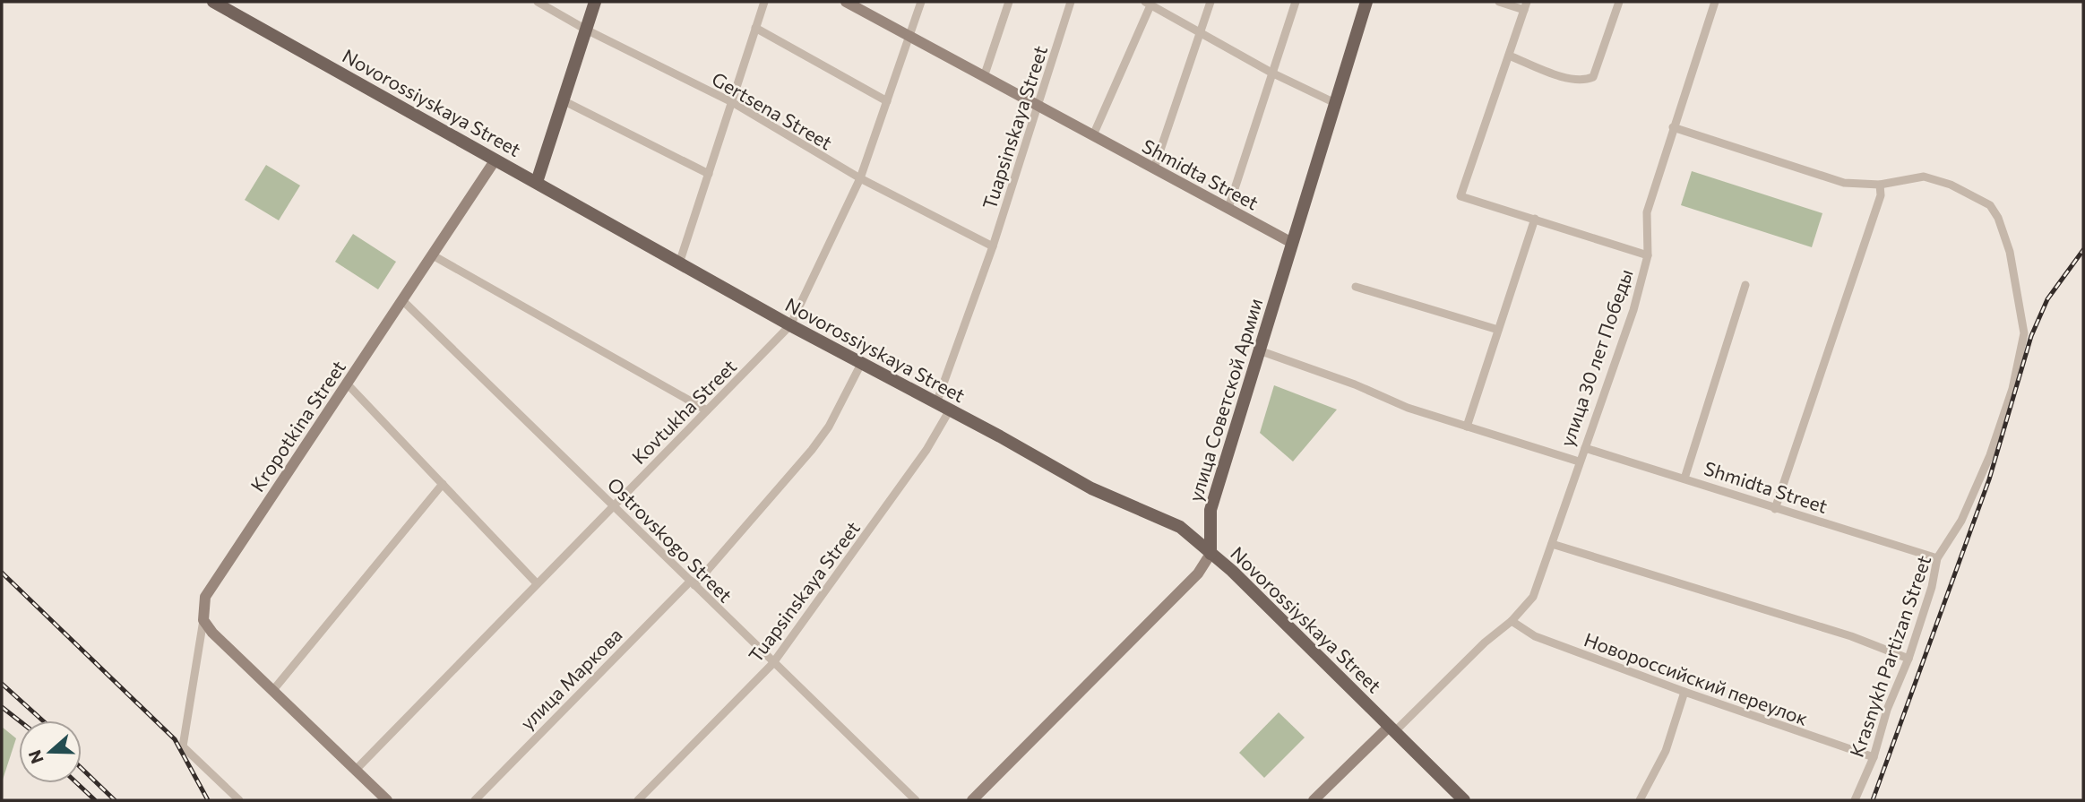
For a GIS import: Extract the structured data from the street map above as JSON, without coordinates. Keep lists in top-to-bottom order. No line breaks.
{"streets":{"main road":["Novorossiyskaya Street","Shmidta Street","улица 30 лет Победы","улица Советской Армии","Kropotkina Street"],"street":["Gertsena Street","Tuapsinskaya Street","Kovtukha Street","Ostrovskogo Street","Krasnykh Partizan Street","улица Маркова","Новороссийский переулок"]},"crossings":[["Novorossiyskaya Street","Tuapsinskaya Street"],["Novorossiyskaya Street","улица 30 лет Победы"],["Novorossiyskaya Street","улица Советской Армии"],["Novorossiyskaya Street","Kovtukha Street"],["Novorossiyskaya Street","Kropotkina Street"],["Novorossiyskaya Street","улица Маркова"],["Gertsena Street","Tuapsinskaya Street"],["Gertsena Street","Kovtukha Street"],["Tuapsinskaya Street","Shmidta Street"],["Tuapsinskaya Street","Ostrovskogo Street"],["Shmidta Street","улица 30 лет Победы"],["Shmidta Street","улица Советской Армии"],["Shmidta Street","Kovtukha Street"],["Shmidta Street","Krasnykh Partizan Street"],["улица 30 лет Победы","Krasnykh Partizan Street"],["улица 30 лет Победы","Новороссийский переулок"],["Kovtukha Street","Ostrovskogo Street"],["Kropotkina Street","Ostrovskogo Street"],["Ostrovskogo Street","улица Маркова"],["Krasnykh Partizan Street","Новороссийский переулок"]],"north":"left"}
